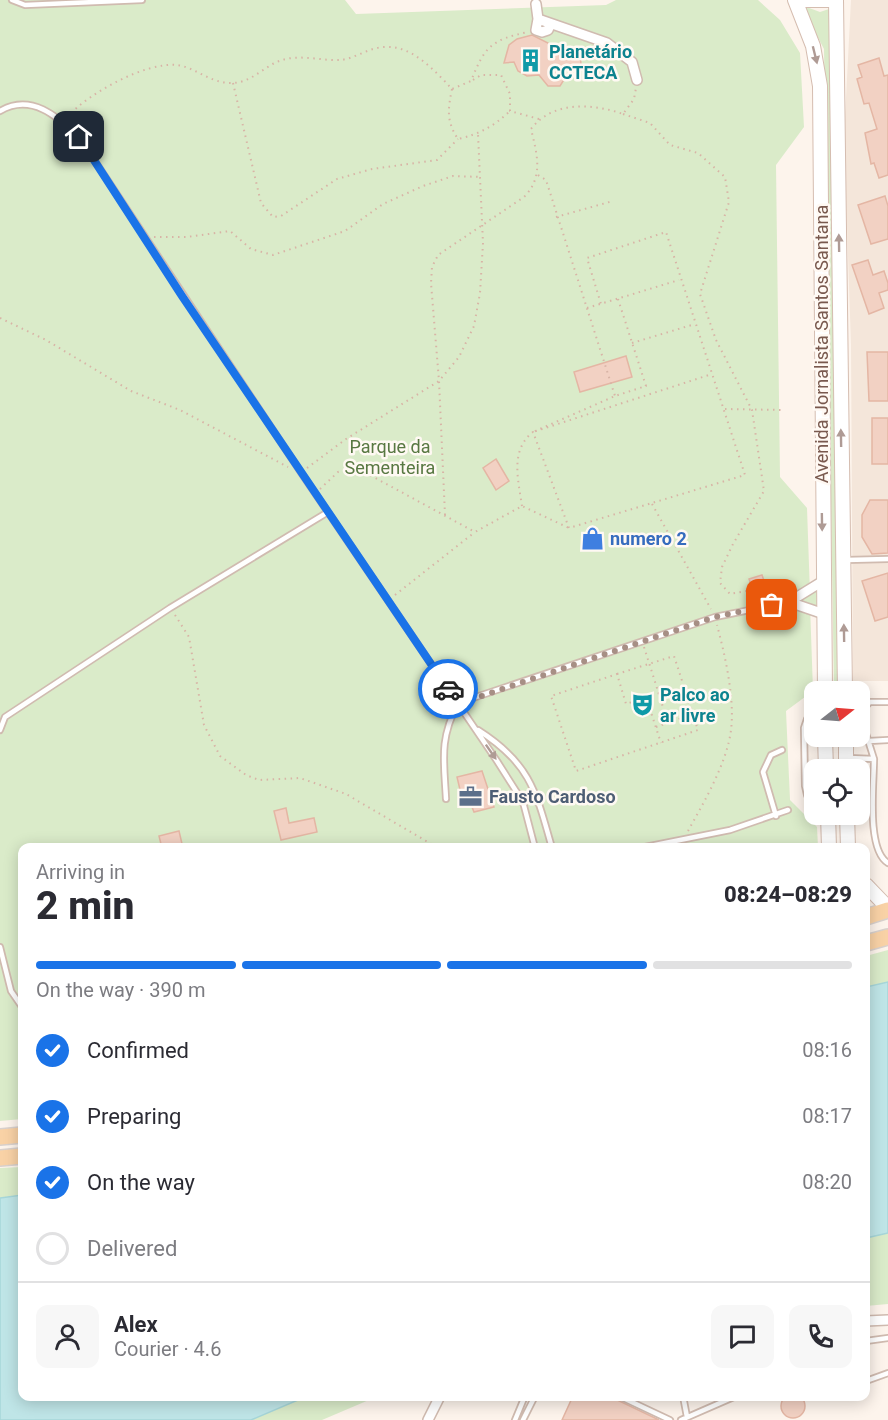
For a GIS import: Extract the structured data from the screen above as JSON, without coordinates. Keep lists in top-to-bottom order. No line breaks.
{"streets":{"main road":["Avenida Jornalista Santos Santana"]},"parks":["Parque da Sementeira"],"places":{"building":["Planetário CCTECA"],"shop":["numero 2"],"theatre":["Palco ao ar livre"],"office":["Fausto Cardoso"]},"north":"right","page":{"heading":["2 min","Arriving in","08:24–08:29"],"panel":["Alex","Courier · 4.6"],"bar":"On the way · 390 m","list":[["Confirmed","08:16"],["Preparing","08:17"],["On the way","08:20"],"Delivered"]}}
